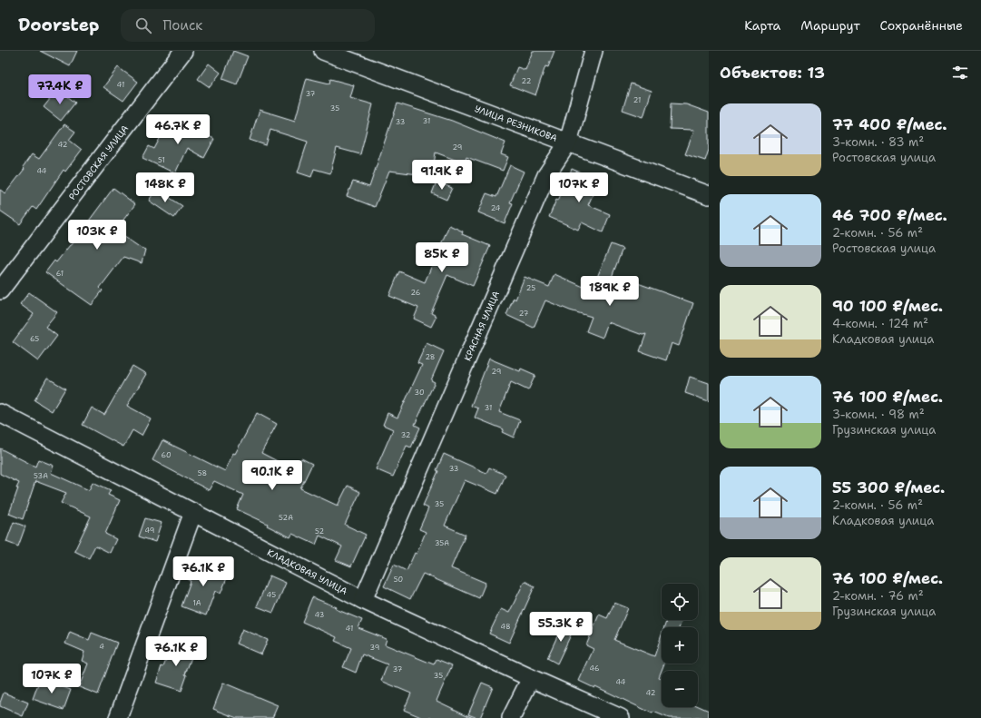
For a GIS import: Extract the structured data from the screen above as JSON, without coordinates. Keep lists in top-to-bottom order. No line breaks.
{"streets":{"street":["УЛИЦА РЕЗНИКОВА","РОСТОВСКАЯ УЛИЦА","КРАСНАЯ УЛИЦА","КЛАДКОВАЯ УЛИЦА"]},"crossings":[["УЛИЦА РЕЗНИКОВА","КРАСНАЯ УЛИЦА"],["КРАСНАЯ УЛИЦА","КЛАДКОВАЯ УЛИЦА"]],"house_numbers":["22","41","37","21","35","31","33","42","29","51","44","24","61","25","26","27","65","28","29","30","31","32","60","33","58","53А","35","52А","49","52","35А","50","45","1А","43","48","41","4","39","46","37","35","44","42"],"page":{"header":"Doorstep","search":"Поиск","nav":["Карта","Маршрут","Сохранённые"],"heading":"Объектов: 13","price":["77.4K ₽","46.7K ₽","91.9K ₽","148K ₽","107K ₽","103K ₽","85K ₽","189K ₽","90.1K ₽","76.1K ₽","55.3K ₽","76.1K ₽","107K ₽"],"list":[{"name":"77 400 ₽/мес.","note":"3-комн. · 83 m² · Ростовская улица"},{"name":"46 700 ₽/мес.","note":"2-комн. · 56 m² · Ростовская улица"},{"name":"90 100 ₽/мес.","note":"4-комн. · 124 m² · Кладковая улица"},{"name":"76 100 ₽/мес.","note":"3-комн. · 98 m² · Грузинская улица"},{"name":"55 300 ₽/мес.","note":"2-комн. · 56 m² · Кладковая улица"},{"name":"76 100 ₽/мес.","note":"2-комн. · 76 m² · Грузинская улица"}],"map_buttons":["+","−"]}}
